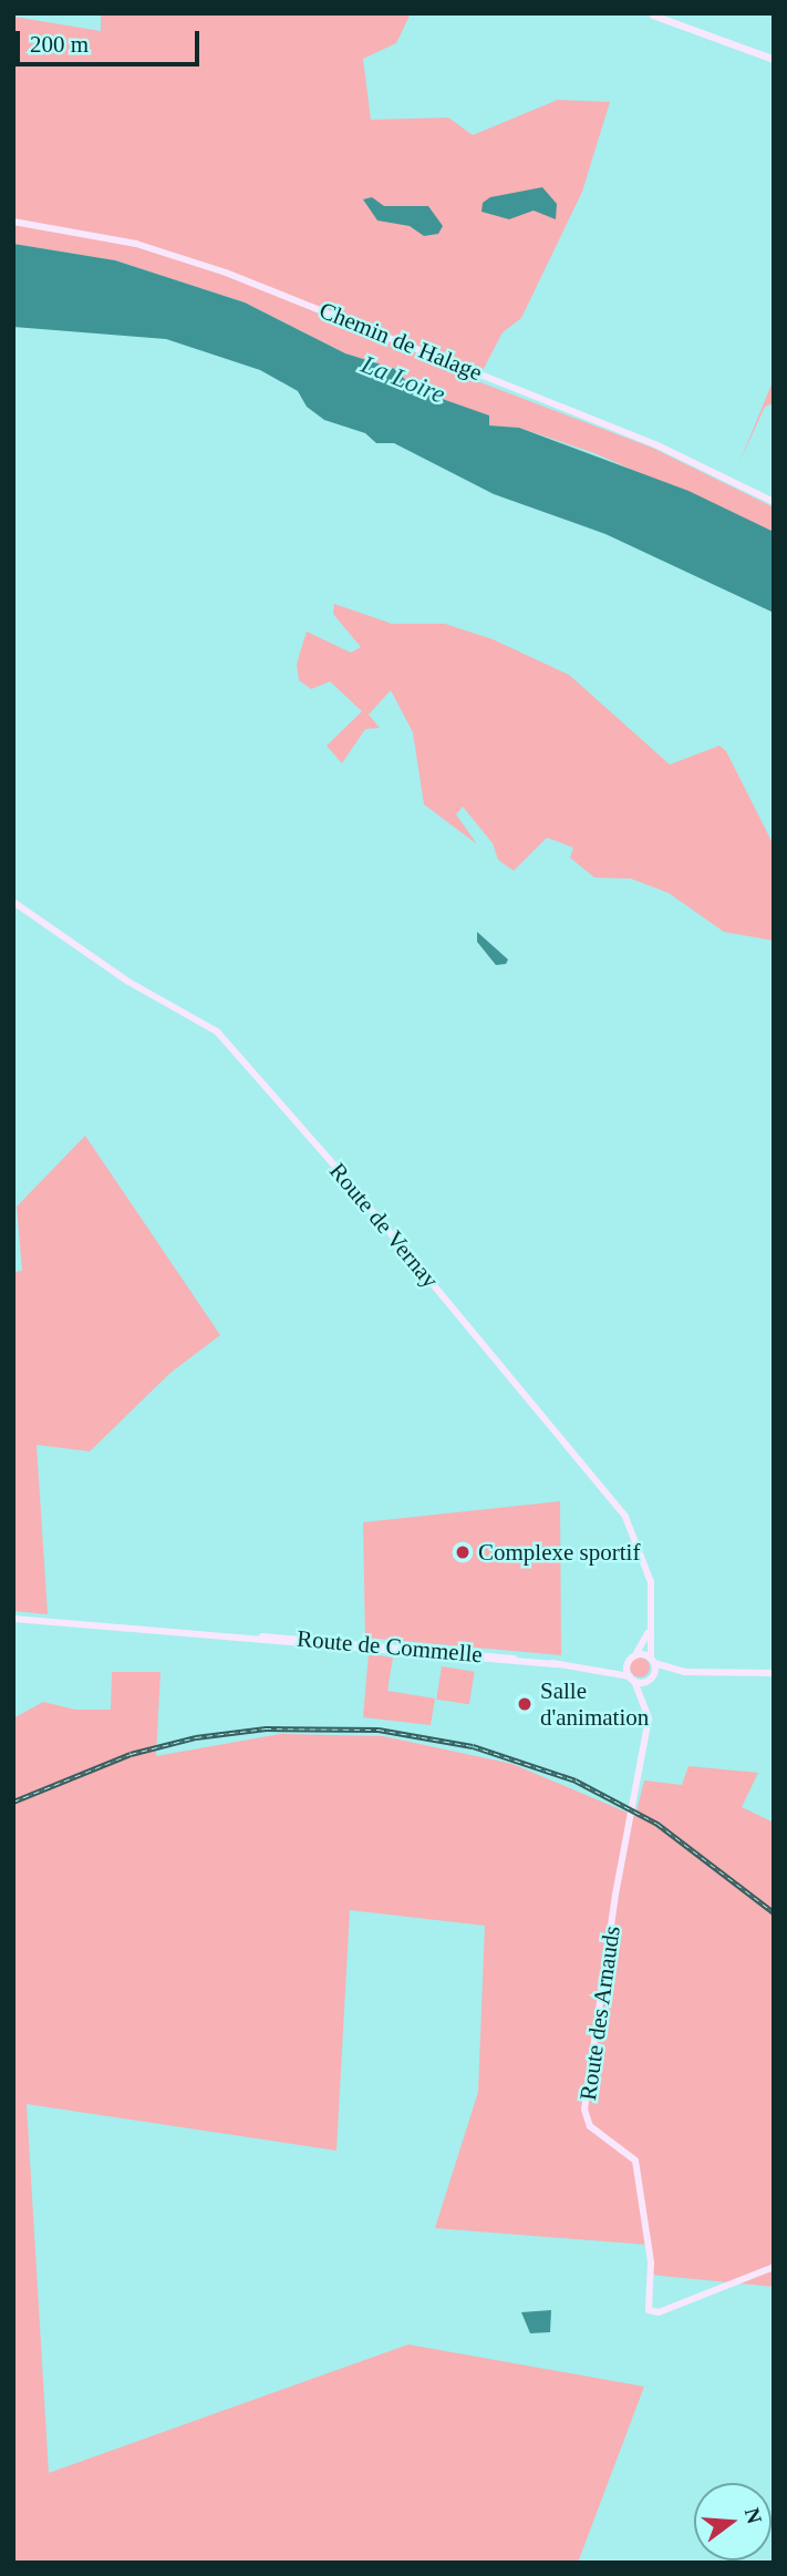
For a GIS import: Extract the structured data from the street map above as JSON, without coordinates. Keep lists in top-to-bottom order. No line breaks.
{"streets":{"street":["Chemin de Halage","Route de Vernay","Route de Commelle","Route des Arnauds"]},"crossings":[["Route de Vernay","Route de Commelle"],["Route de Vernay","Route des Arnauds"],["Route de Commelle","Route des Arnauds"]],"water":["La Loire"],"places":["Complexe sportif","Salle d'animation"],"scale_bar":"200 m","north":"right"}
